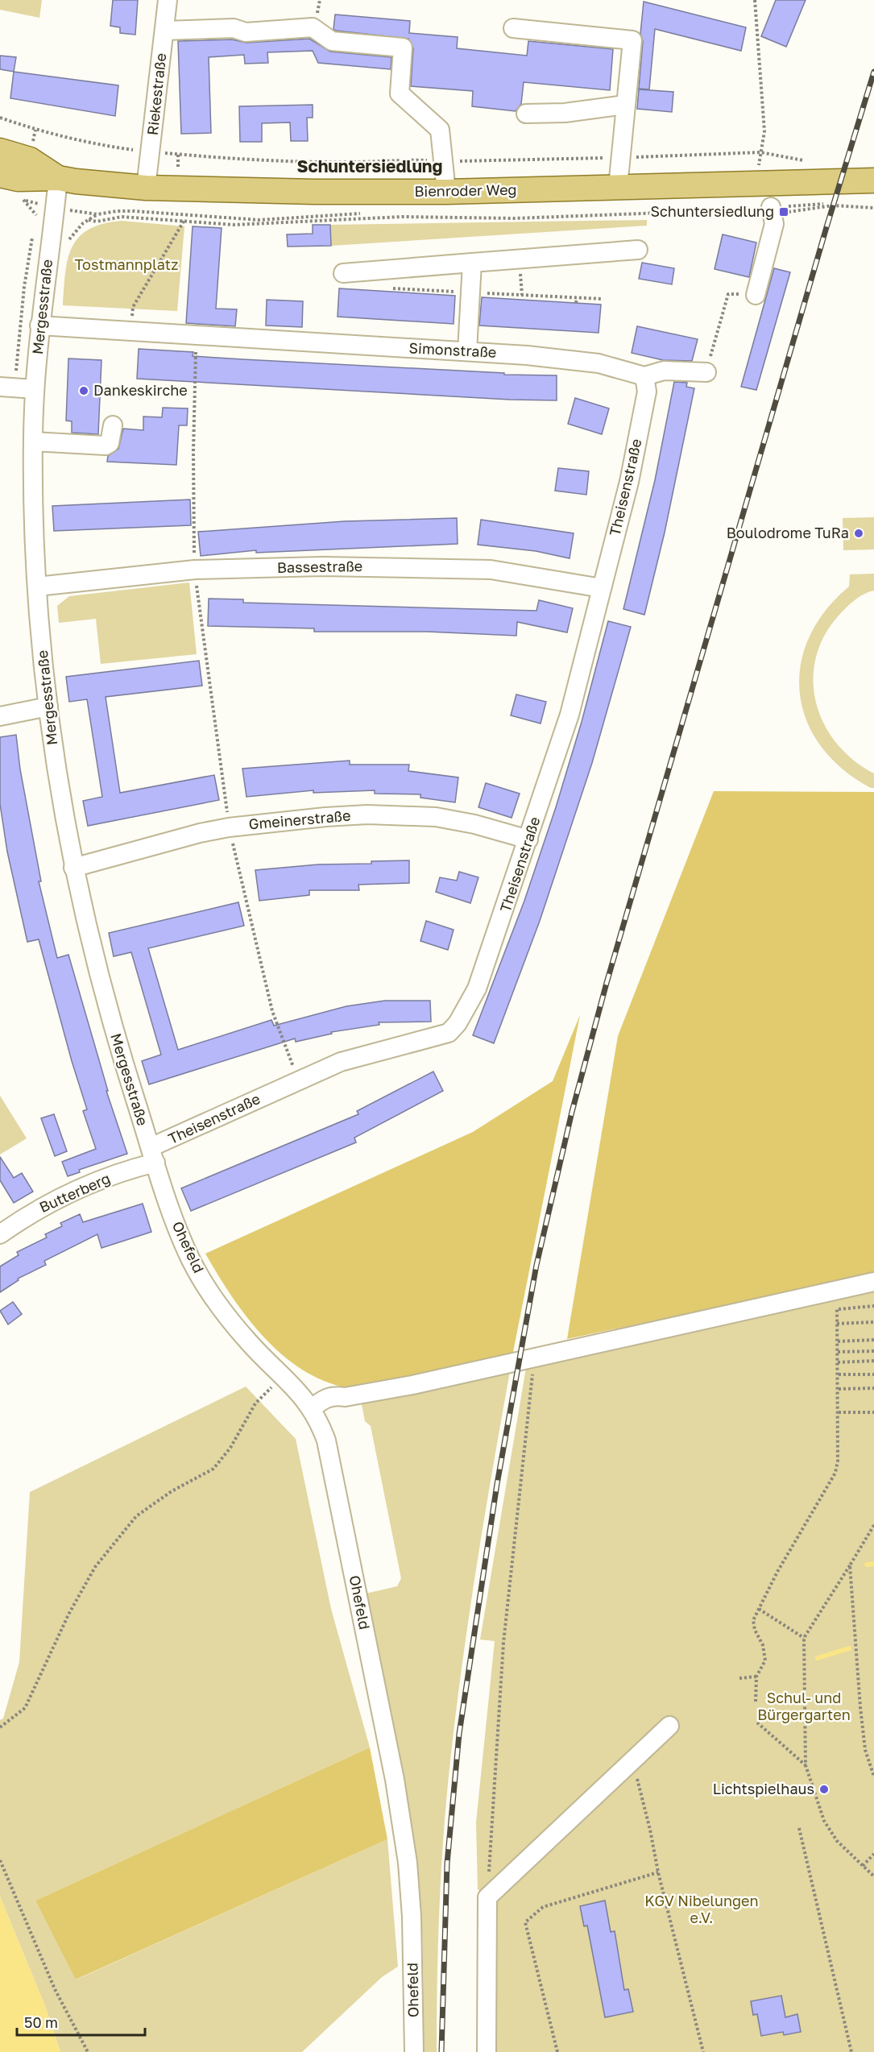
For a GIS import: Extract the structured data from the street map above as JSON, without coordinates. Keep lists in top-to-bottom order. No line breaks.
{"streets":{"main road":["Bienroder Weg"],"street":["Riekestraße","Mergesstraße","Simonstraße","Theisenstraße","Bassestraße","Gmeinerstraße","Butterberg","Ohefeld"]},"crossings":[["Riekestraße","Bienroder Weg"],["Bienroder Weg","Mergesstraße"],["Mergesstraße","Theisenstraße"],["Mergesstraße","Bassestraße"],["Mergesstraße","Gmeinerstraße"],["Mergesstraße","Butterberg"],["Mergesstraße","Ohefeld"],["Simonstraße","Theisenstraße"],["Theisenstraße","Bassestraße"],["Theisenstraße","Gmeinerstraße"],["Theisenstraße","Butterberg"]],"districts":["Schuntersiedlung"],"parks":["Tostmannplatz","Schul- und Bürgergarten","KGV Nibelungen e.V."],"places":{"transit":["Schuntersiedlung"],"other":["Dankeskirche","Boulodrome TuRa","Lichtspielhaus"]},"scale_bar":"50 m"}
